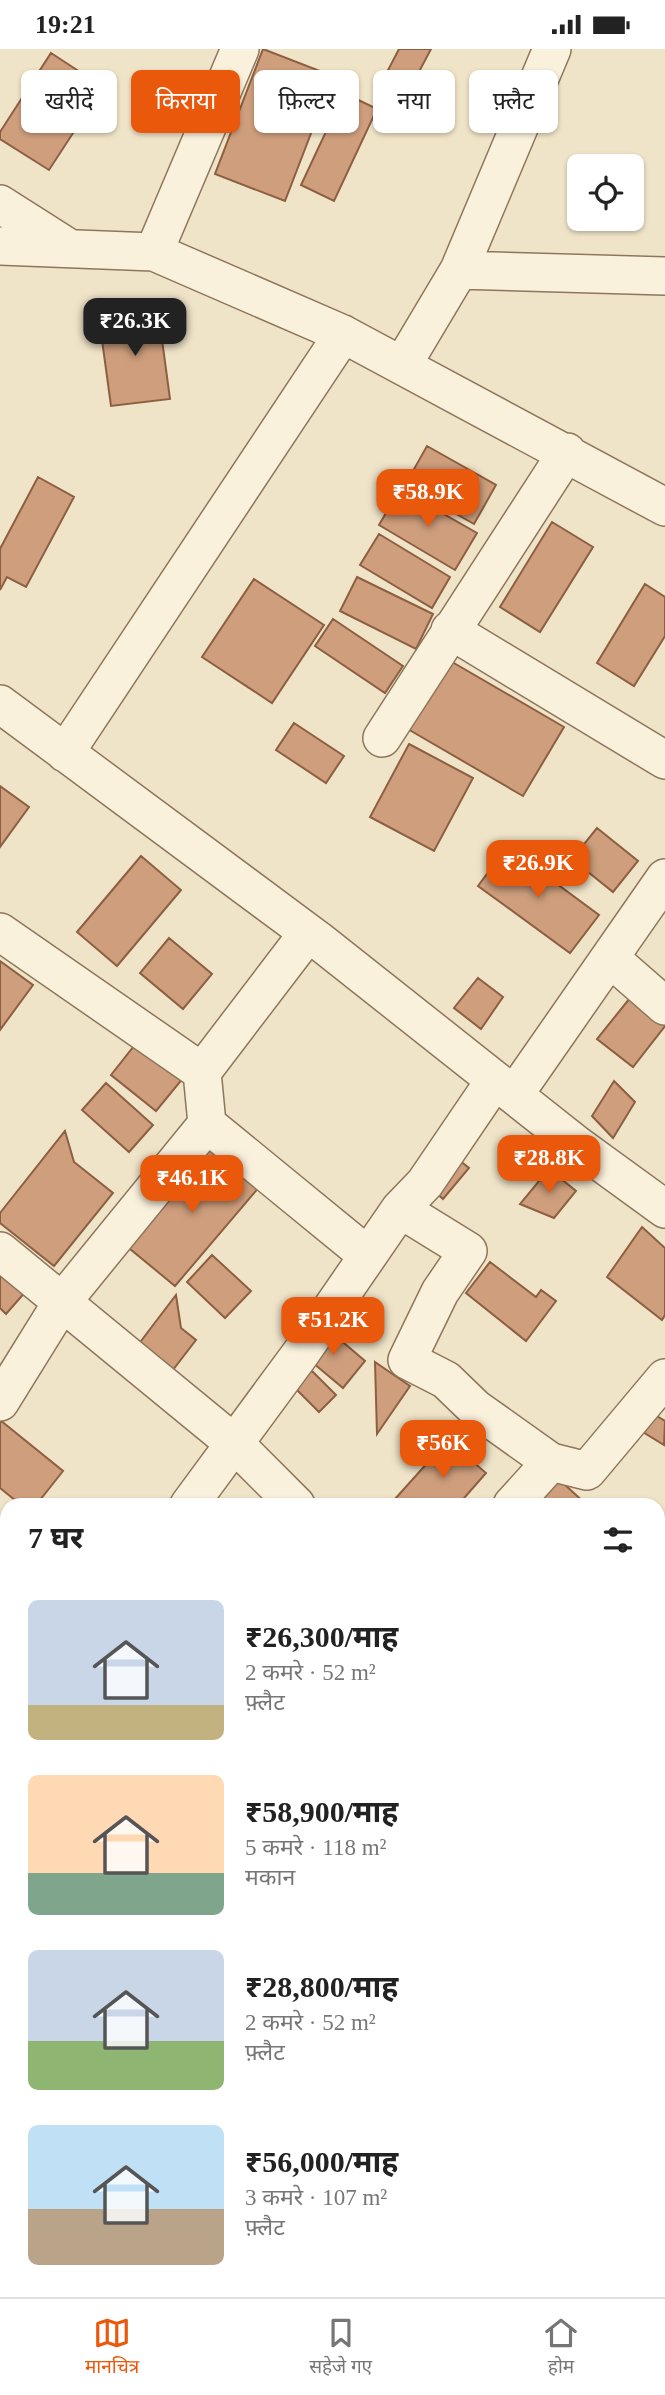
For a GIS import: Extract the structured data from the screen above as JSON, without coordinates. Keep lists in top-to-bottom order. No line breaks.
{"page":{"status":"19:21","chip":["खरीदें","किराया","फ़िल्टर","नया","फ़्लैट"],"price":["₹26.3K","₹58.9K","₹26.9K","₹28.8K","₹46.1K","₹51.2K","₹56K"],"heading":"7 घर","list":[{"name":"₹26,300/माह","note":"2 कमरे · 52 m² · फ़्लैट"},{"name":"₹58,900/माह","note":"5 कमरे · 118 m² · मकान"},{"name":"₹28,800/माह","note":"2 कमरे · 52 m² · फ़्लैट"},{"name":"₹56,000/माह","note":"3 कमरे · 107 m² · फ़्लैट"}],"tabs":["मानचित्र","सहेजे गए","होम"]}}
